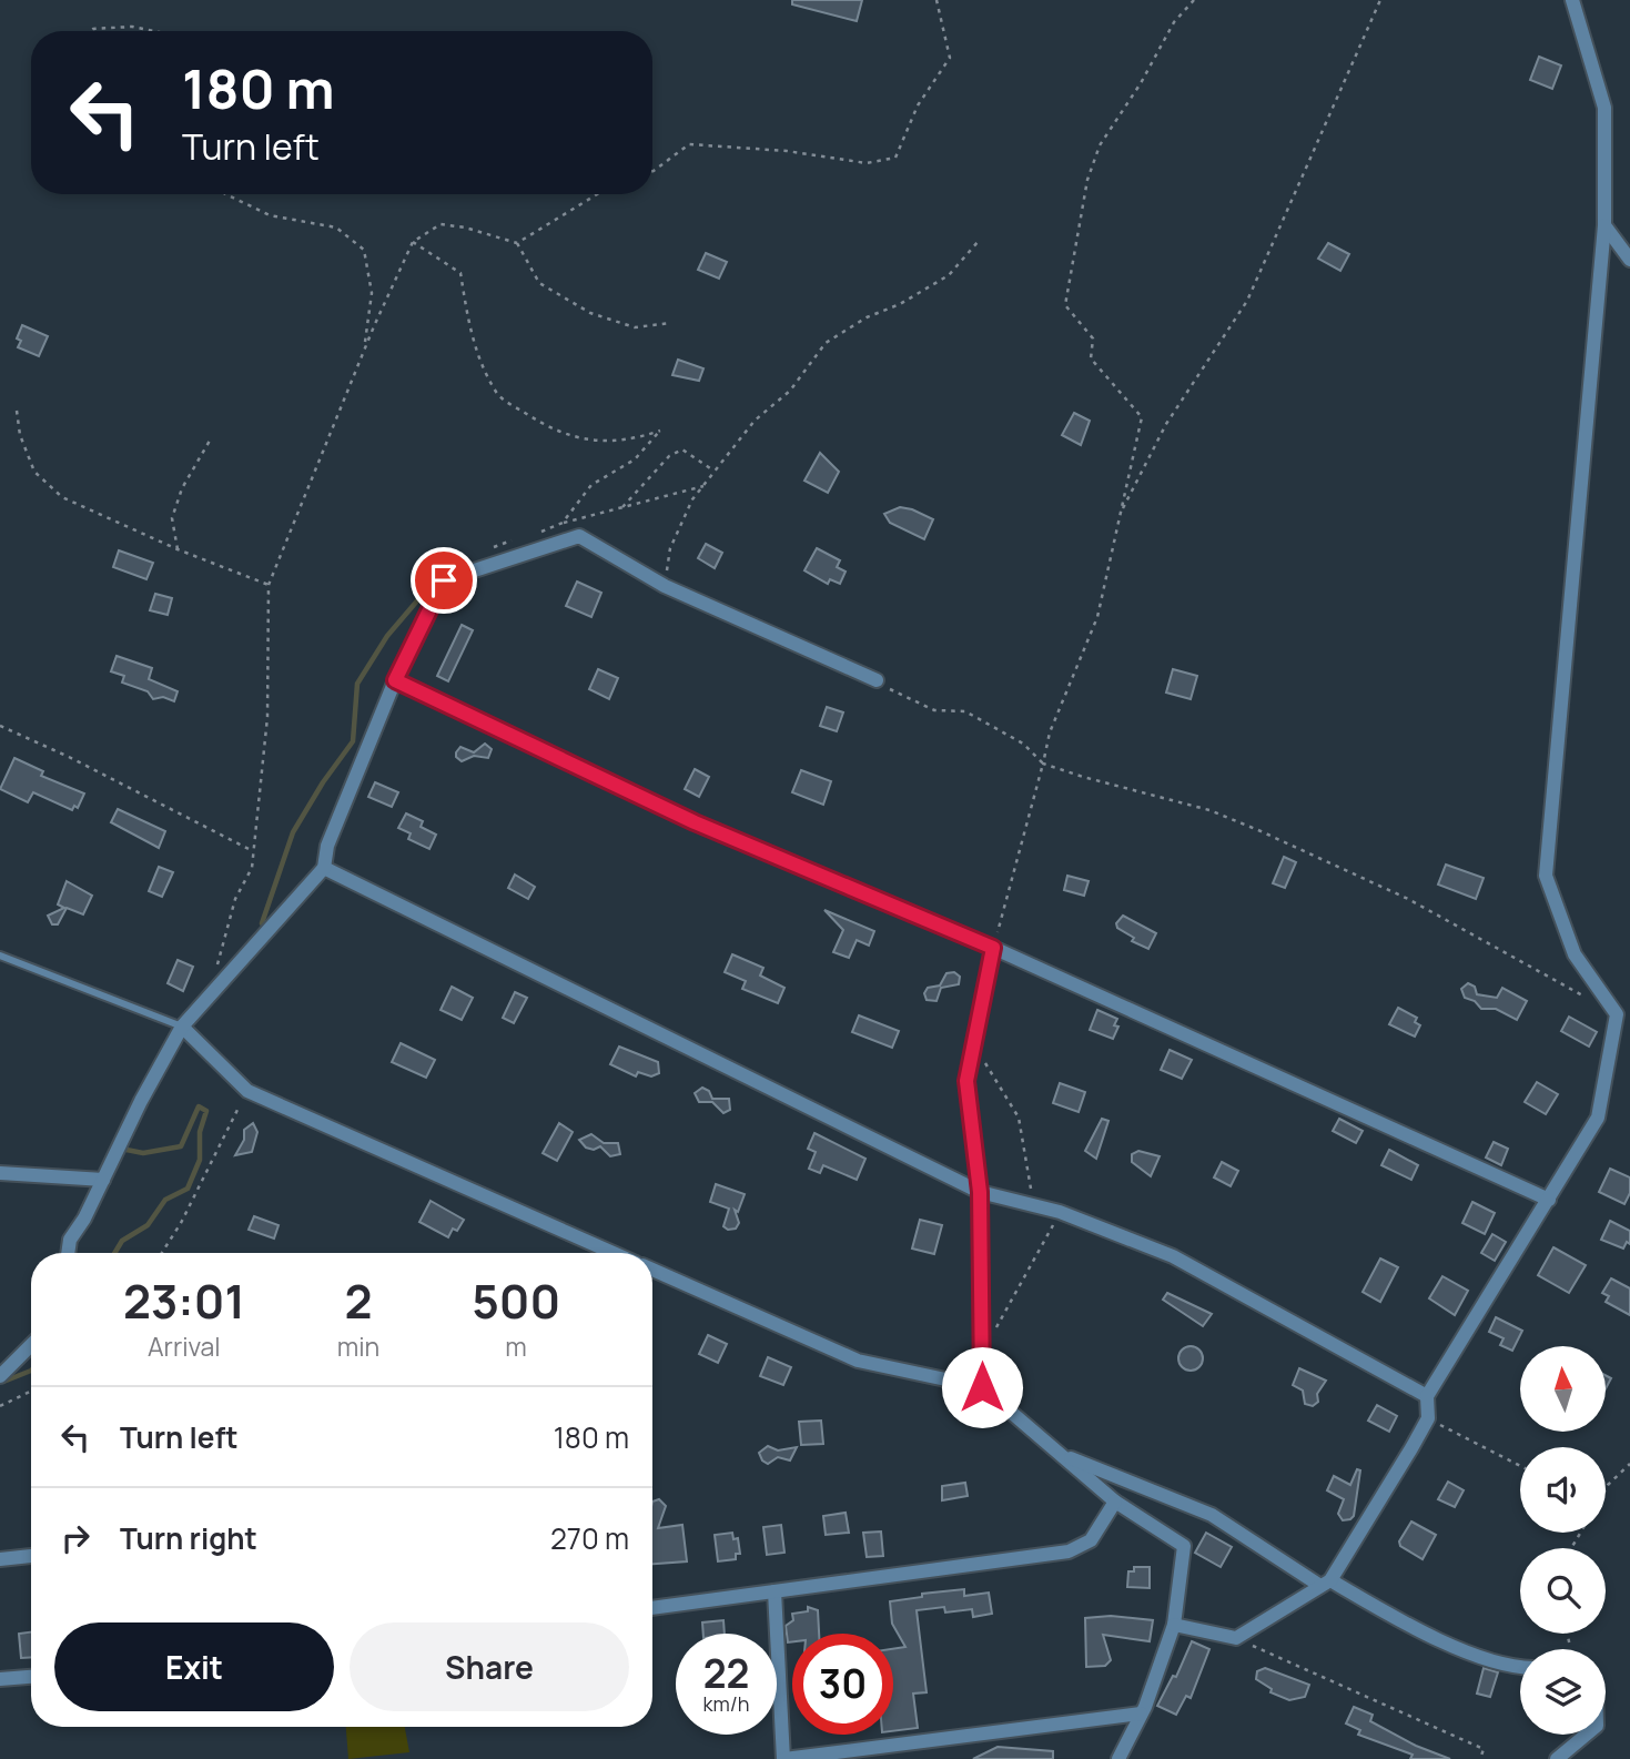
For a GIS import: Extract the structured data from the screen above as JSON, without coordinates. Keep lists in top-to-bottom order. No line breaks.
{"north":"top","page":{"turn":["180 m","Turn left"],"eta":["23:01","Arrival","2","min","500","m"],"list":[{"name":"Turn left","value":"180 m"},{"name":"Turn right","value":"270 m"}],"buttons":["Exit","Share"],"speed":"22 km/h","limit":"30"}}
